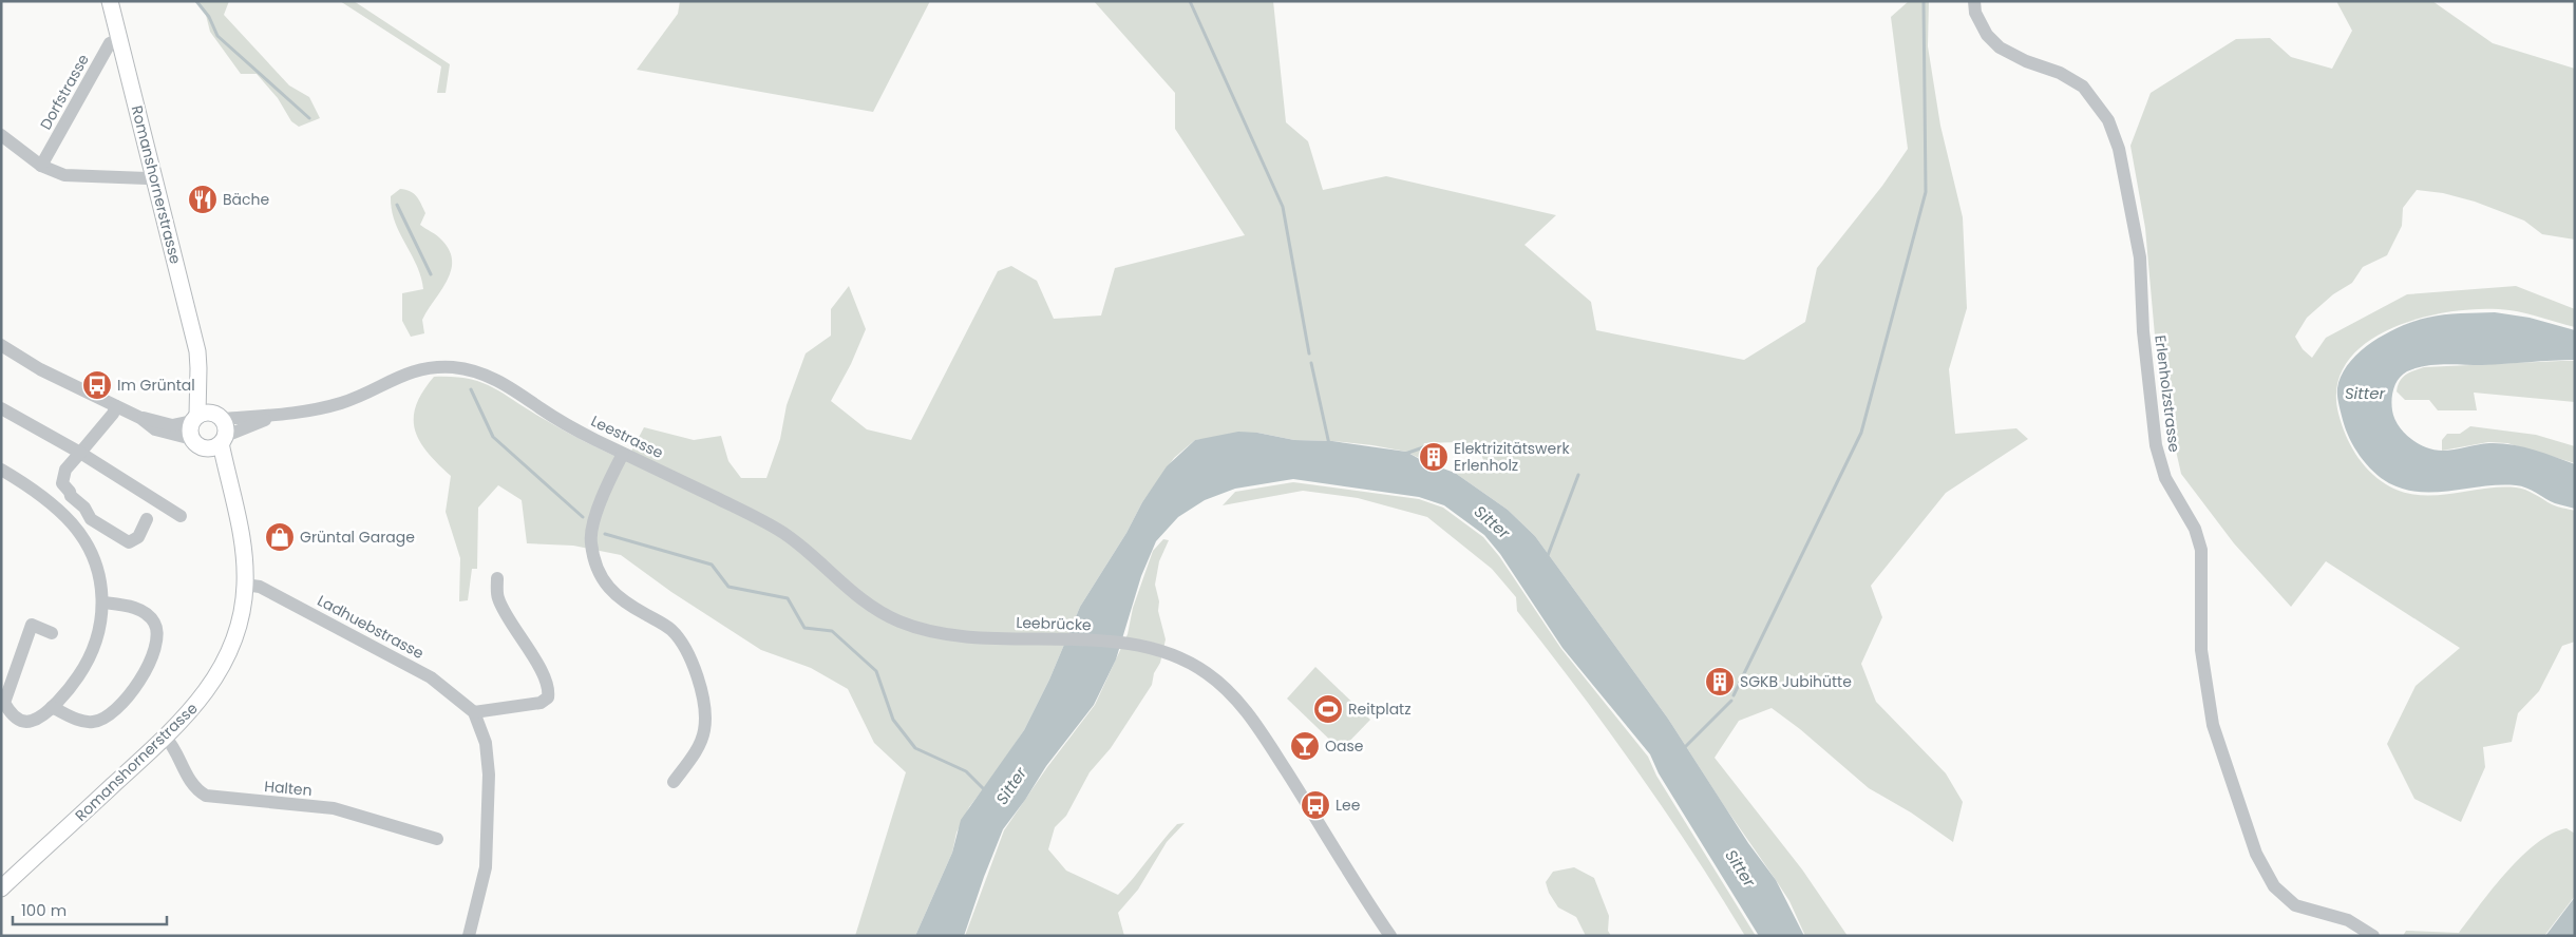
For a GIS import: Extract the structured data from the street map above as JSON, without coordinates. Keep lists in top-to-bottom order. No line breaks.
{"streets":{"main road":["Romanshornerstrasse"],"street":["Dorfstrasse","Erlenholzstrasse","Leestrasse","Leebrücke","Ladhuebstrasse","Halten"]},"crossings":[["Dorfstrasse","Romanshornerstrasse"],["Romanshornerstrasse","Leestrasse"],["Romanshornerstrasse","Ladhuebstrasse"],["Romanshornerstrasse","Halten"],["Leestrasse","Leebrücke"]],"water":["Sitter"],"places":{"restaurant":["Bäche"],"bus stop":["Im Grüntal","Lee"],"building":["Elektrizitätswerk Erlenholz","SGKB Jubihütte"],"shop":["Grüntal Garage"],"sports":["Reitplatz"],"bar":["Oase"]},"scale_bar":"100 m"}
